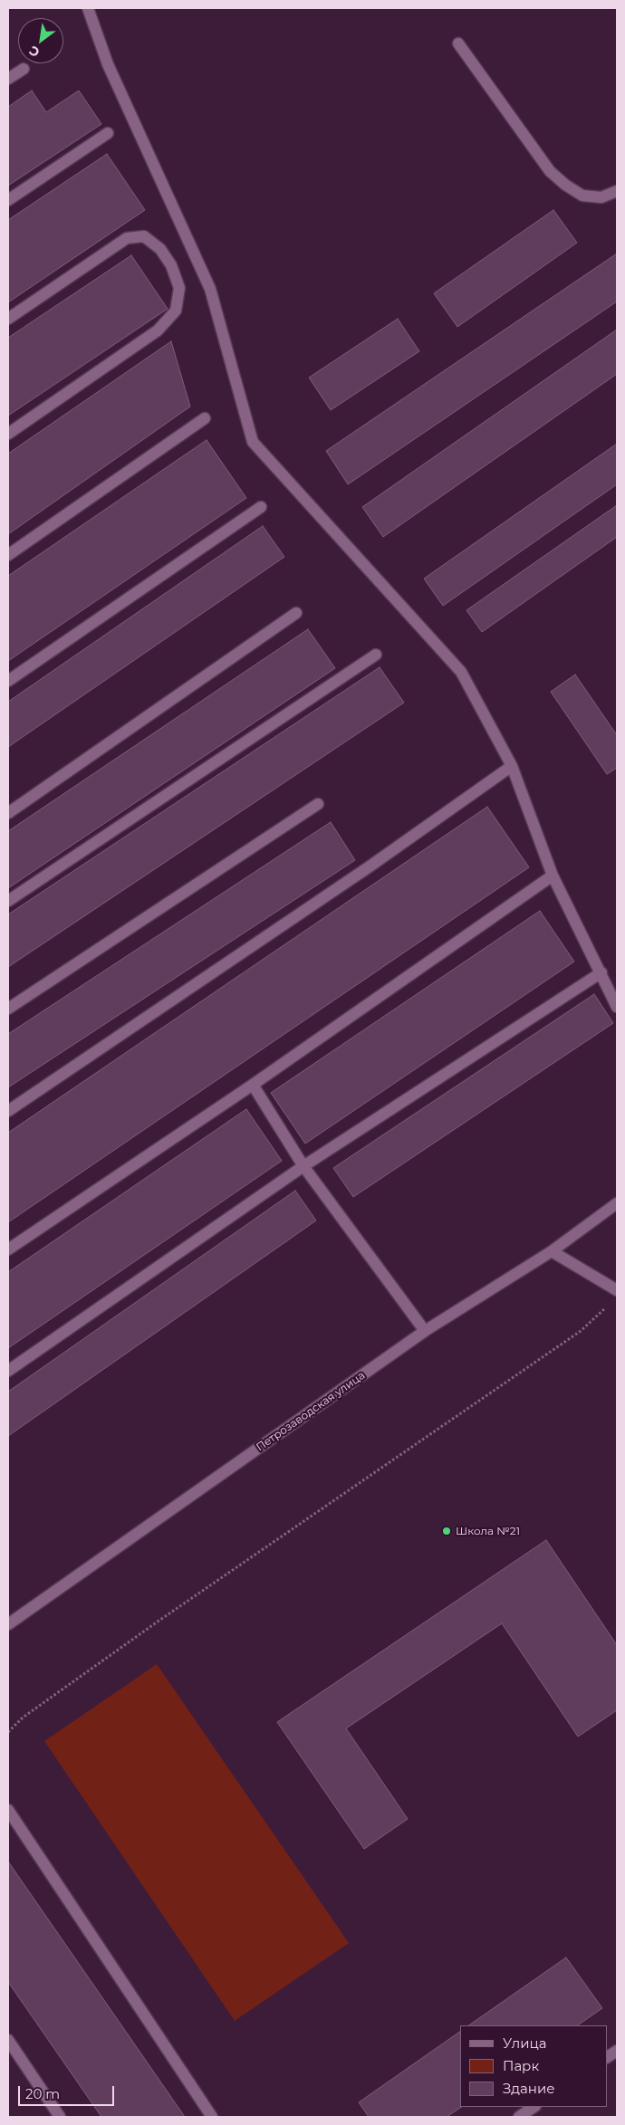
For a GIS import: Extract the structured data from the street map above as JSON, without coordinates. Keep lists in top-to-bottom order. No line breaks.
{"streets":{"street":["Петрозаводская улица"]},"places":["Школа №21"],"legend":["Улица","Парк","Здание"],"scale_bar":"20 m","north":"bottom left"}
